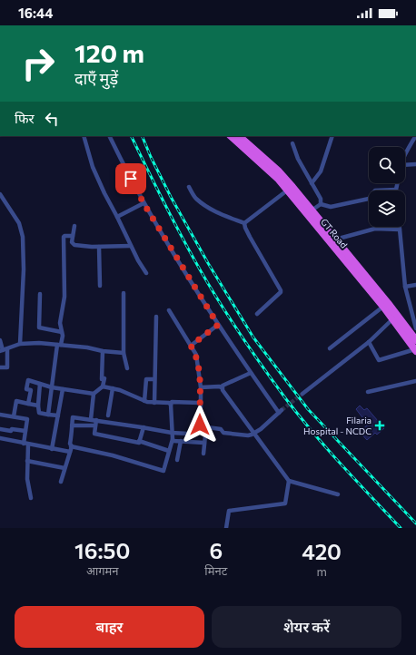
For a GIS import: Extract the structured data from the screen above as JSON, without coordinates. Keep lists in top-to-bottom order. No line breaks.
{"streets":{"highway":["GT Road"]},"places":{"health":["Filaria Hospital - NCDC"]},"page":{"status":"16:44","turn":["120 m","दाएँ मुड़ें"],"then":"फिर","eta":["16:50","आगमन","6","मिनट","420","m"],"buttons":["बाहर","शेयर करें"]}}
